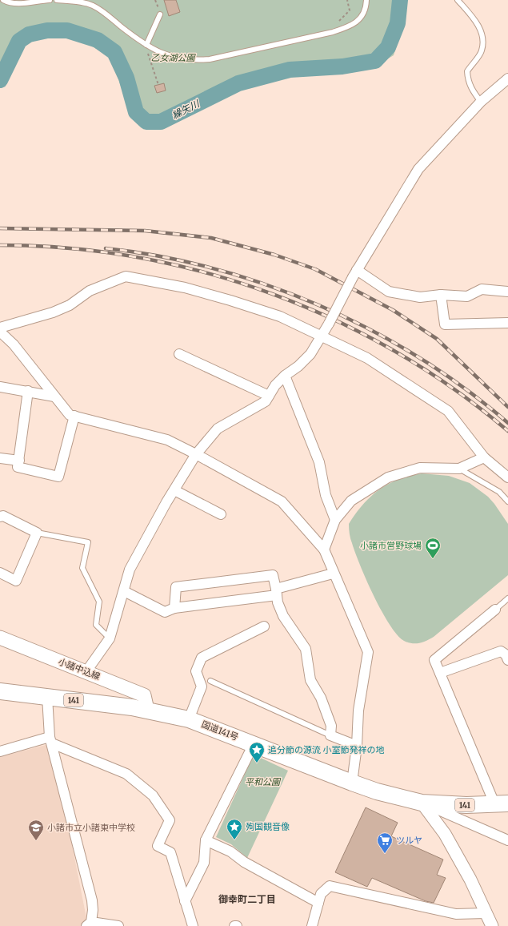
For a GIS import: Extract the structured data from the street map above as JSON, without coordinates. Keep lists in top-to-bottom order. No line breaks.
{"streets":{"highway":["141","国道141号"],"main road":["小諸中込線"]},"crossings":[["小諸中込線","国道141号"]],"districts":["御幸町二丁目"],"water":["繰矢川"],"parks":["乙女湖公園","平和公園"],"places":{"sports":["小諸市営野球場"],"place":["追分節の源流 小室節発祥の地","殉国観音像"],"school or university":["小諸市立小諸東中学校"],"supermarket":["ツルヤ"]}}
